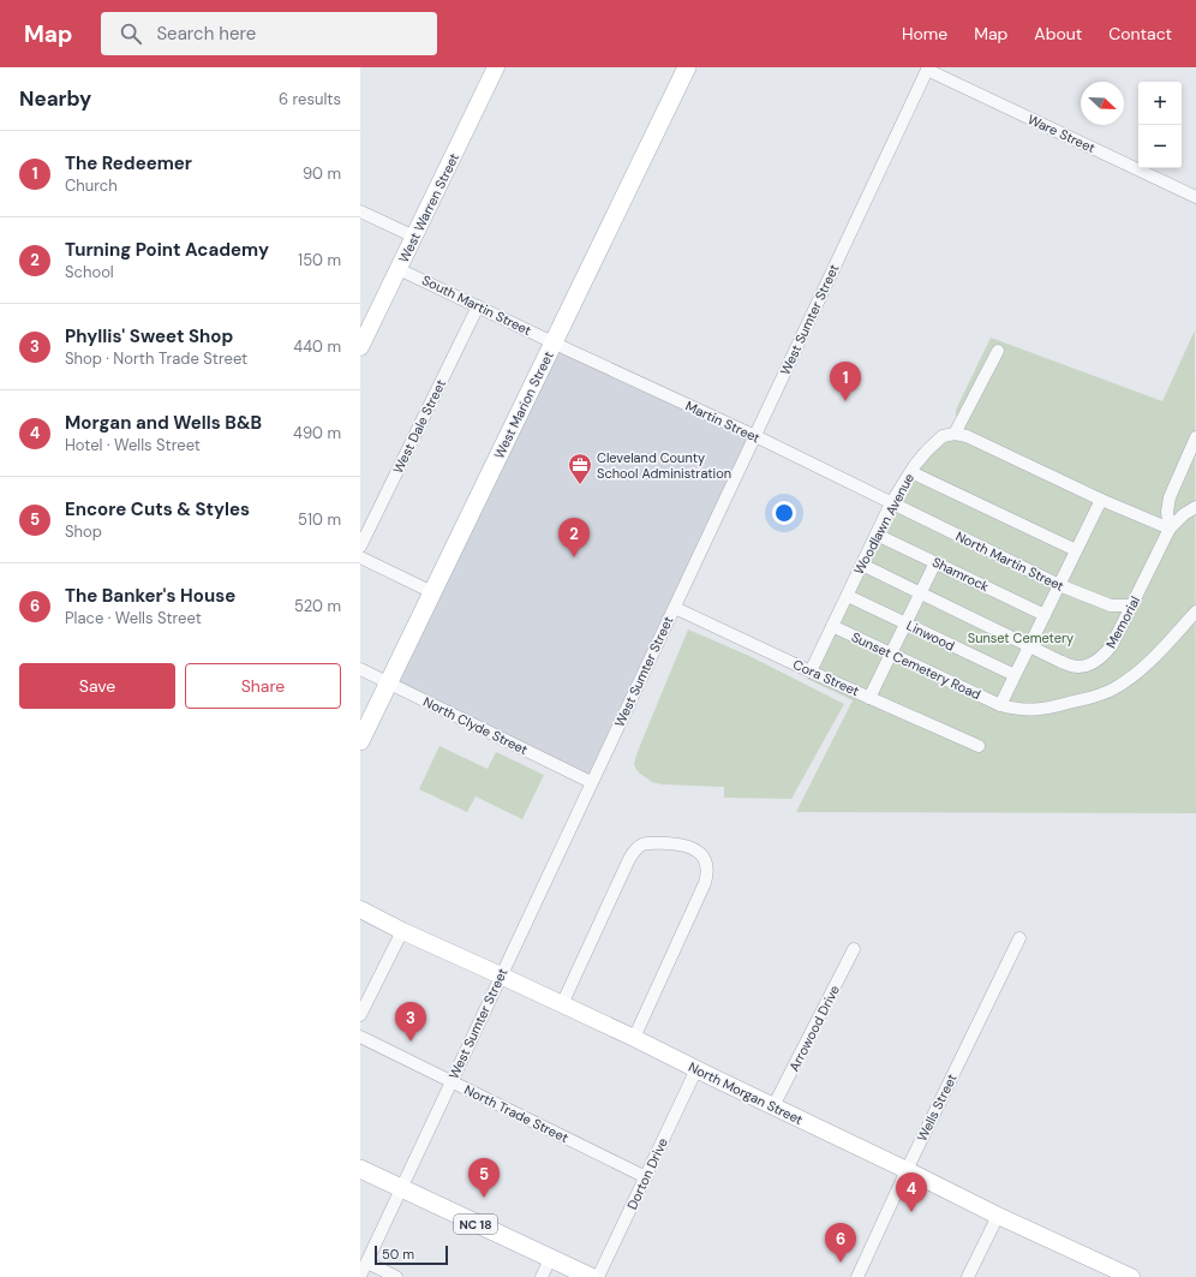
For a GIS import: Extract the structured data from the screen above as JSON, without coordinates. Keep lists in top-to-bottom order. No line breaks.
{"streets":{"main road":["West Marion Street","NC 18"],"street":["Ware Street","West Warren Street","South Martin Street","West Sumter Street","Martin Street","West Dale Street","Woodlawn Avenue","North Martin Street","Shamrock","Memorial","Linwood","Sunset Cemetery Road","Cora Street","North Clyde Street","Arrowood Drive","North Morgan Street","Wells Street","North Trade Street","Dorton Drive"]},"crossings":[["Ware Street","West Sumter Street"],["West Warren Street","South Martin Street"],["South Martin Street","West Marion Street"],["South Martin Street","Martin Street"],["South Martin Street","West Dale Street"],["West Sumter Street","Martin Street"],["West Sumter Street","Cora Street"],["West Sumter Street","North Clyde Street"],["West Sumter Street","North Morgan Street"],["West Sumter Street","North Trade Street"],["West Sumter Street","NC 18"],["West Marion Street","Martin Street"],["West Marion Street","North Clyde Street"],["Martin Street","Woodlawn Avenue"],["Martin Street","North Martin Street"],["Woodlawn Avenue","North Martin Street"],["Woodlawn Avenue","Shamrock"],["Woodlawn Avenue","Memorial"],["Woodlawn Avenue","Linwood"],["Woodlawn Avenue","Sunset Cemetery Road"],["Woodlawn Avenue","Cora Street"],["North Martin Street","Memorial"],["Arrowood Drive","North Morgan Street"],["North Morgan Street","Wells Street"],["North Morgan Street","Dorton Drive"],["North Trade Street","Dorton Drive"]],"parks":["Sunset Cemetery"],"places":{"office":["Cleveland County School Administration"]},"scale_bar":"50 m","north":"bottom right","page":{"header":"Map","search":"Search here","nav":["Home","Map","About","Contact"],"heading":["Nearby","6 results"],"map_buttons":["+","−"],"list":[{"mark":"1","name":"The Redeemer","note":"Church","value":"90 m"},{"mark":"2","name":"Turning Point Academy","note":"School","value":"150 m"},{"mark":"3","name":"Phyllis' Sweet Shop","note":"Shop · North Trade Street","value":"440 m"},{"mark":"4","name":"Morgan and Wells B&B","note":"Hotel · Wells Street","value":"490 m"},{"mark":"5","name":"Encore Cuts & Styles","note":"Shop","value":"510 m"},{"mark":"6","name":"The Banker's House","note":"Place · Wells Street","value":"520 m"}],"pins":["1","2","3","5","4","6"],"buttons":["Save","Share"],"scale":"50 m"}}
